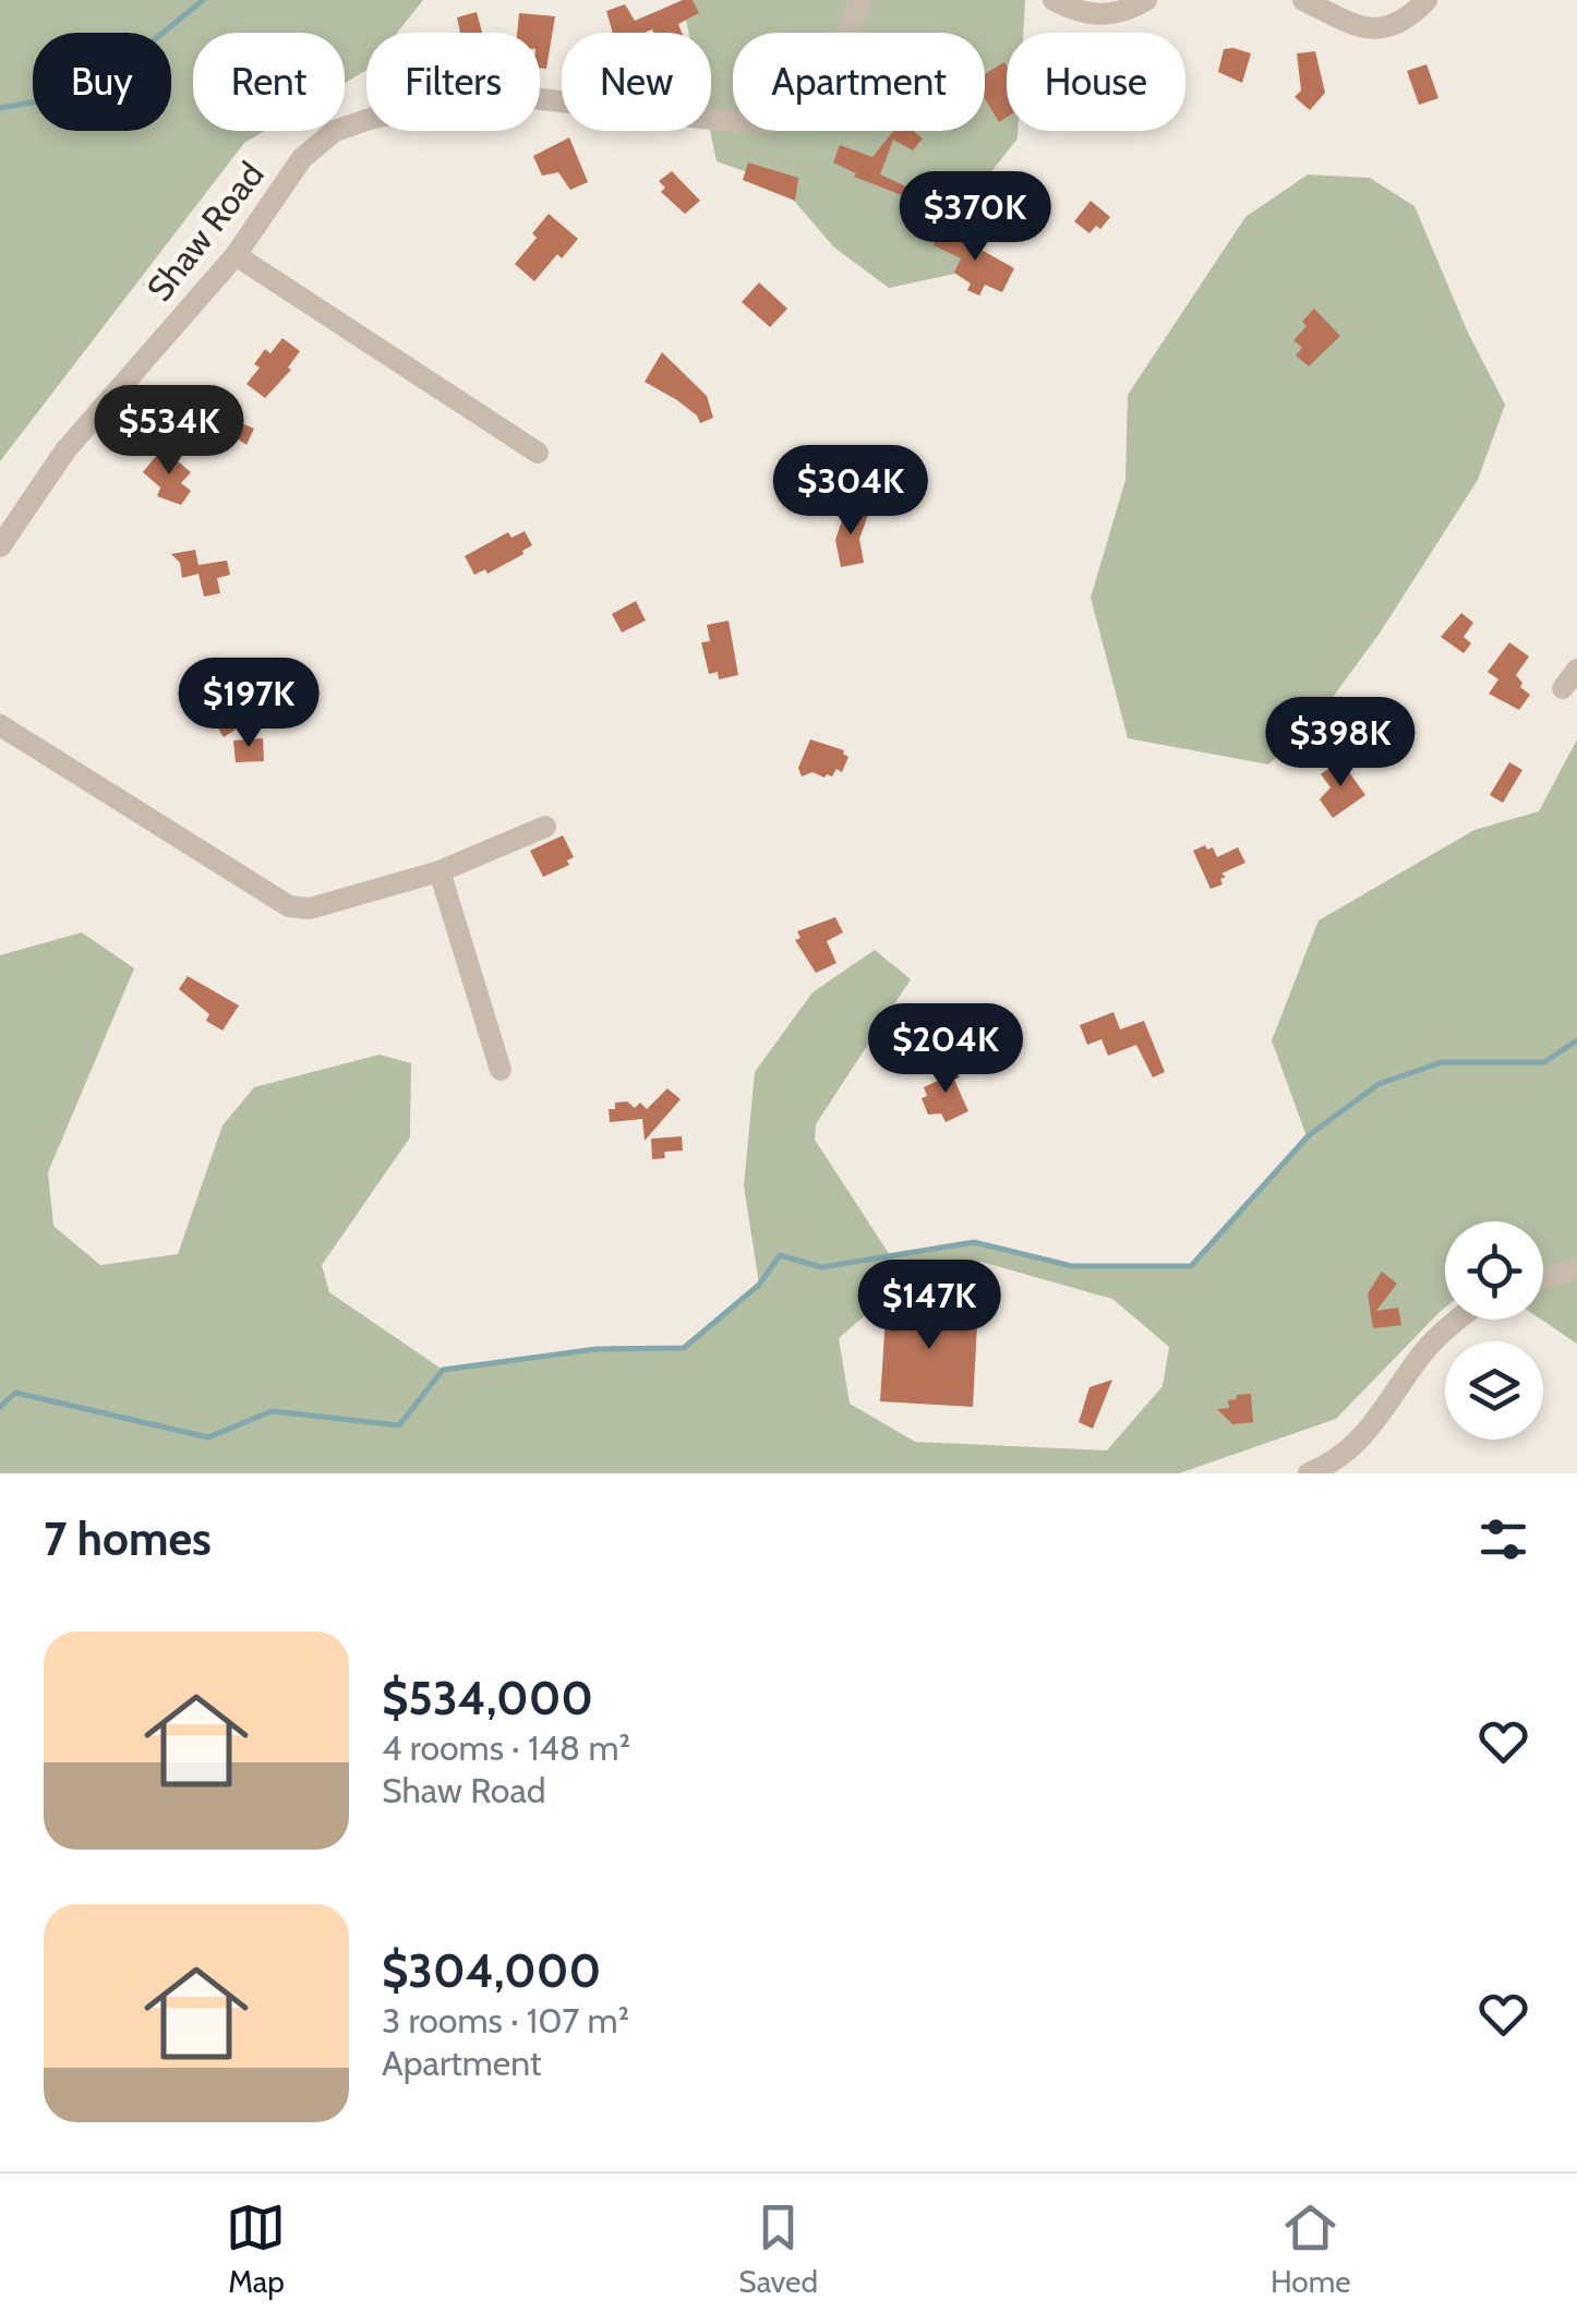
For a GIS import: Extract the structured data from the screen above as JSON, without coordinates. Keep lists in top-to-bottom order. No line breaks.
{"streets":{"street":["Shaw Road"]},"page":{"chip":["Buy","Rent","Filters","New","Apartment","House"],"price":["$370K","$534K","$304K","$197K","$398K","$204K","$147K"],"heading":"7 homes","list":[{"name":"$534,000","note":"4 rooms · 148 m² · Shaw Road"},{"name":"$304,000","note":"3 rooms · 107 m² · Apartment"}],"tabs":["Map","Saved","Home"]}}
